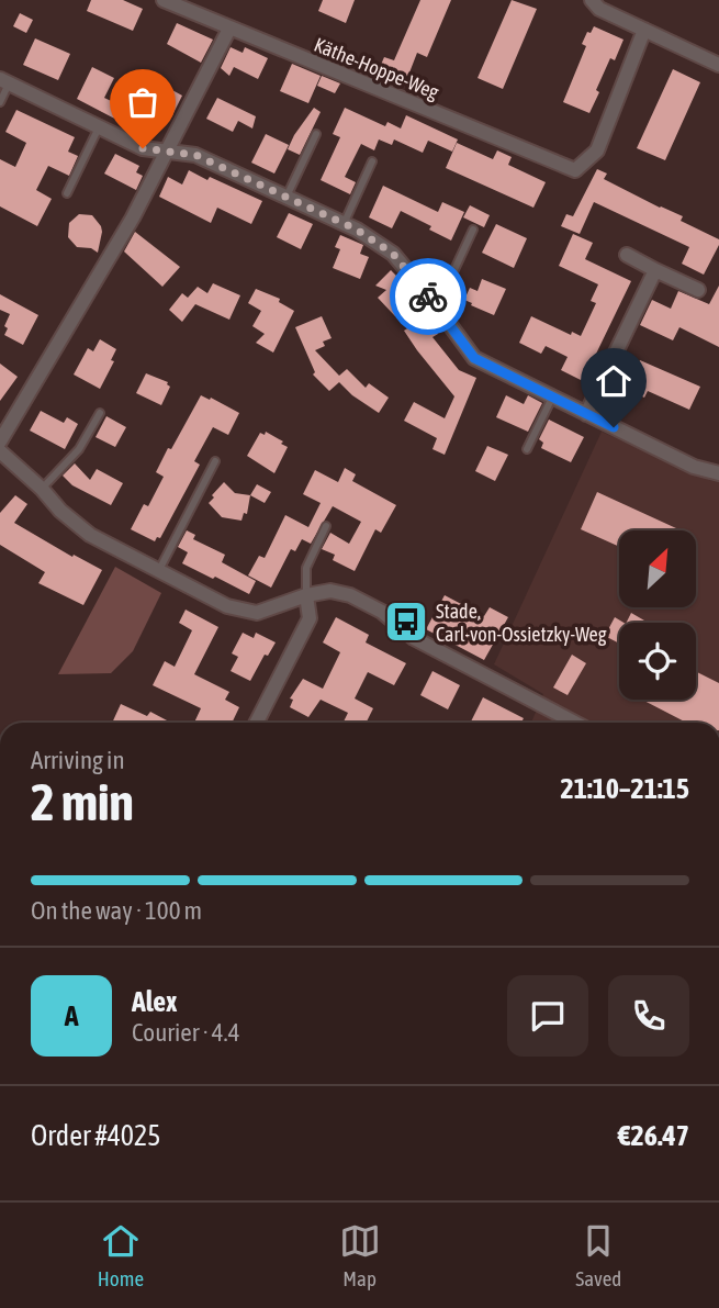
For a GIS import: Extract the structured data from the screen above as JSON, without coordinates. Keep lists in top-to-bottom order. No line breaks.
{"streets":{"street":["Käthe-Hoppe-Weg"]},"places":{"bus stop":["Stade, Carl-von-Ossietzky-Weg"]},"north":"top right","page":{"heading":["2 min","Arriving in","21:10–21:15"],"panel":["Alex","Courier · 4.4","Order #4025","€26.47"],"bar":"On the way · 100 m","round":"A","tabs":["Home","Map","Saved"]}}
